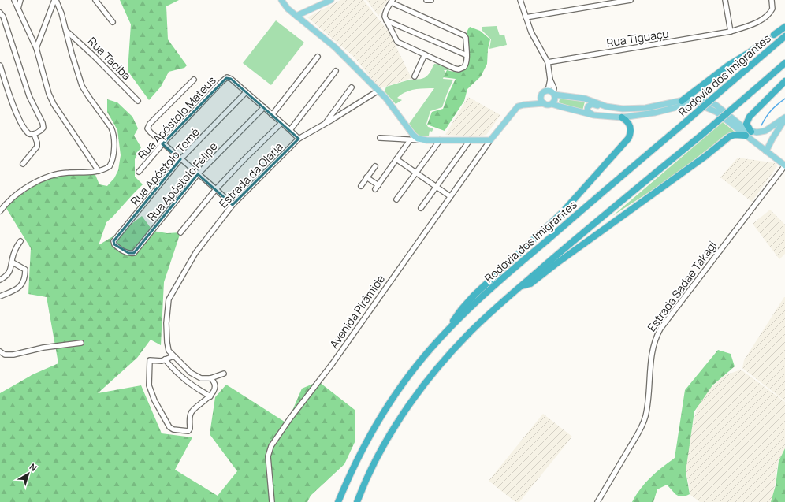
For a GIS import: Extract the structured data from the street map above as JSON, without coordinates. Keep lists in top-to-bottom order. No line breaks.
{"streets":{"highway":["Rodovia dos Imigrantes"],"street":["Rua Tiguaçu","Rua Taciba","Rua Apóstolo Mateus","Rua Apóstolo Tomé","Estrada da Olaria","Rua Apóstolo Felipe","Estrada Sadae Takagi","Avenida Pirâmide"]},"crossings":[["Rua Apóstolo Mateus","Rua Apóstolo Tomé"],["Rua Apóstolo Tomé","Rua Apóstolo Felipe"]],"north":"top right"}
